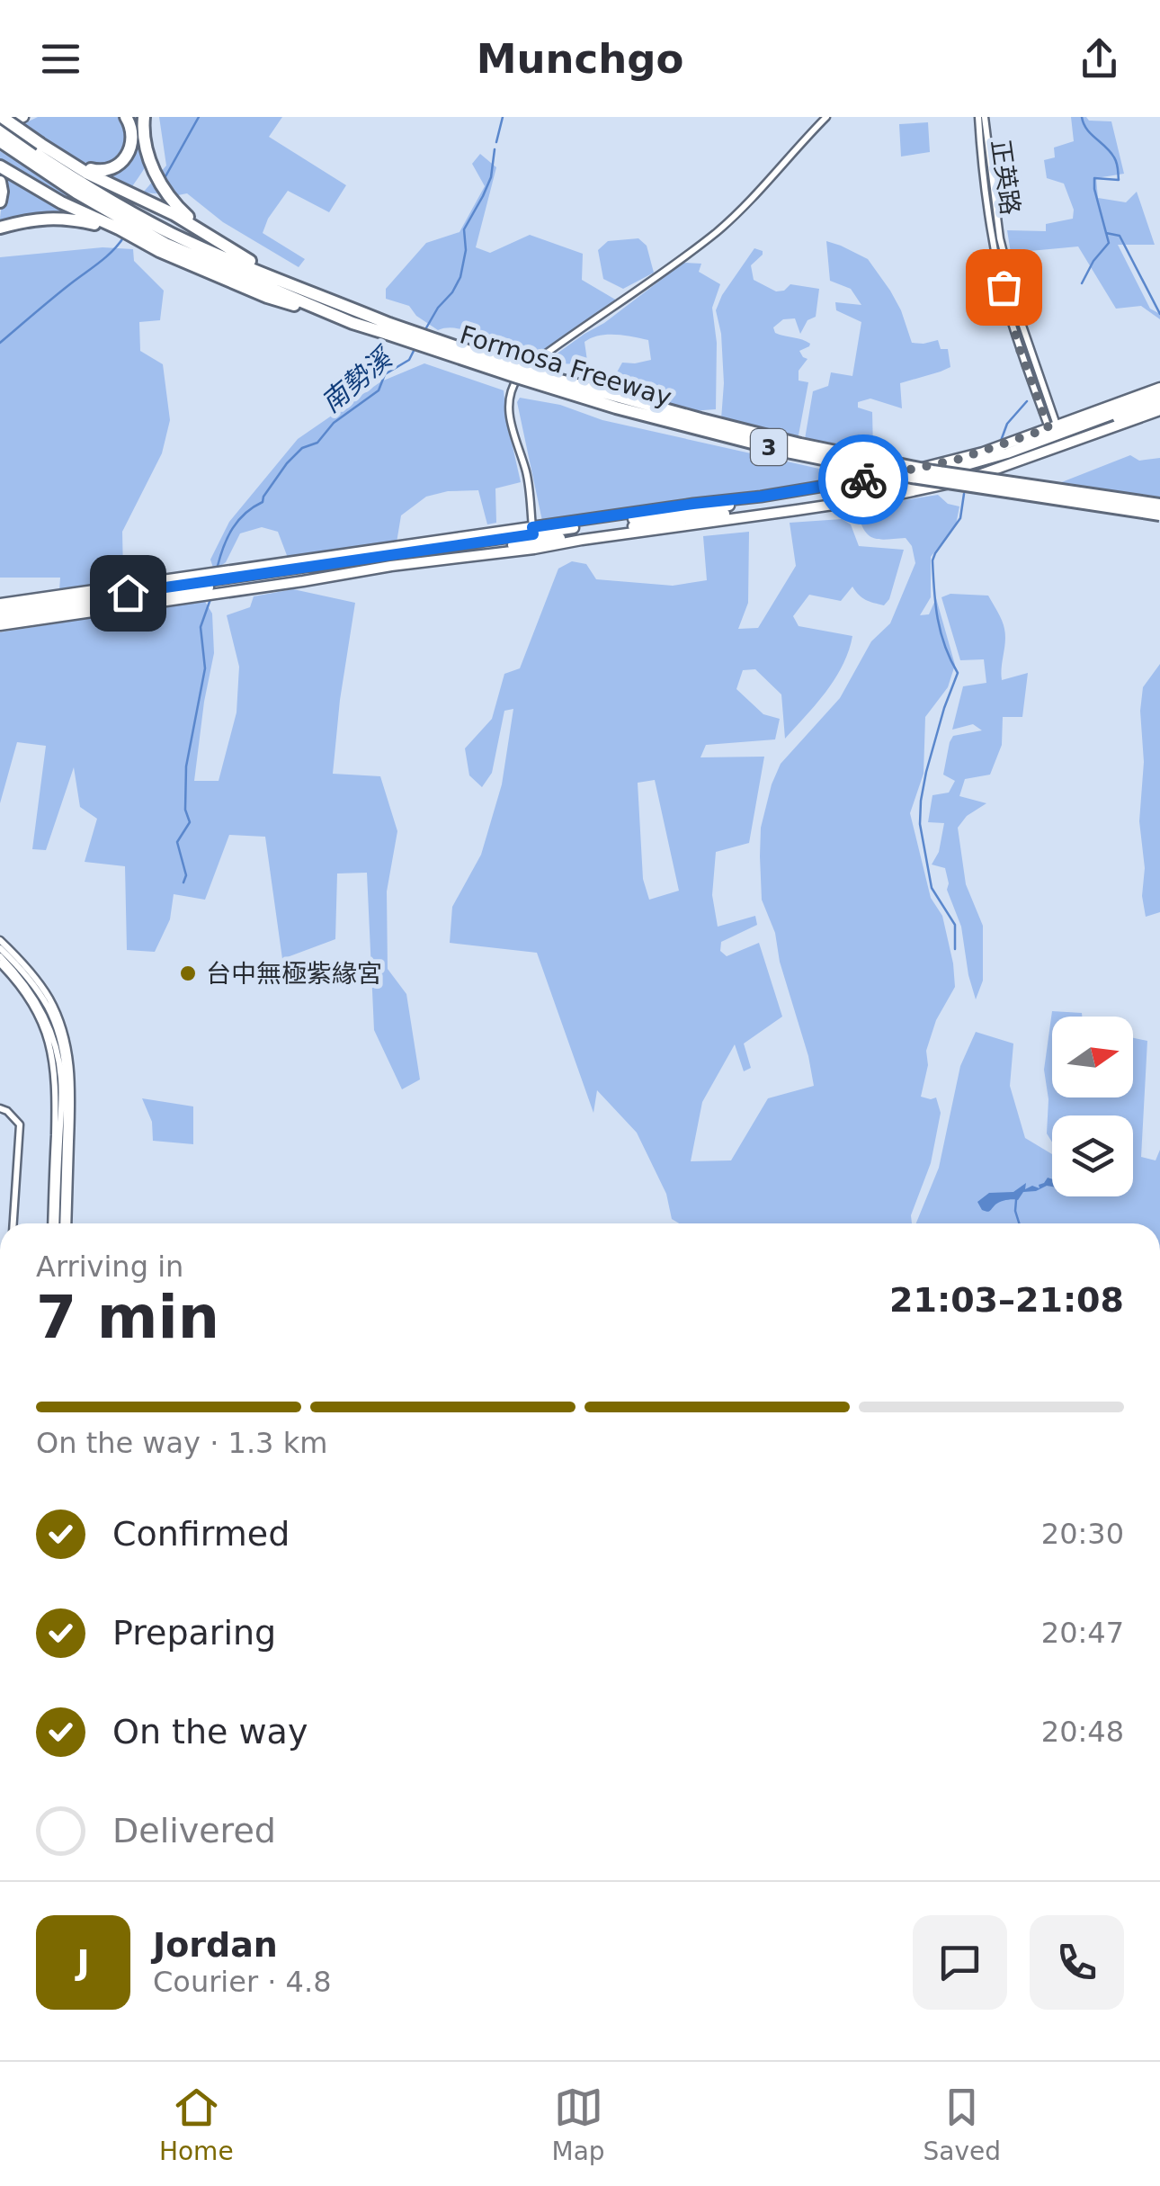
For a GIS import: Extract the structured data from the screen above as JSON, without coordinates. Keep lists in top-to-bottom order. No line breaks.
{"streets":{"highway":["Formosa Freeway","3"],"street":["正英路"]},"water":["南勢溪"],"places":["台中無極紫緣宮"],"north":"right","page":{"header":"Munchgo","heading":["7 min","Arriving in","21:03–21:08"],"panel":["Jordan","Courier · 4.8"],"bar":"On the way · 1.3 km","list":[["Confirmed","20:30"],["Preparing","20:47"],["On the way","20:48"],"Delivered"],"round":"J","tabs":["Home","Map","Saved"]}}
